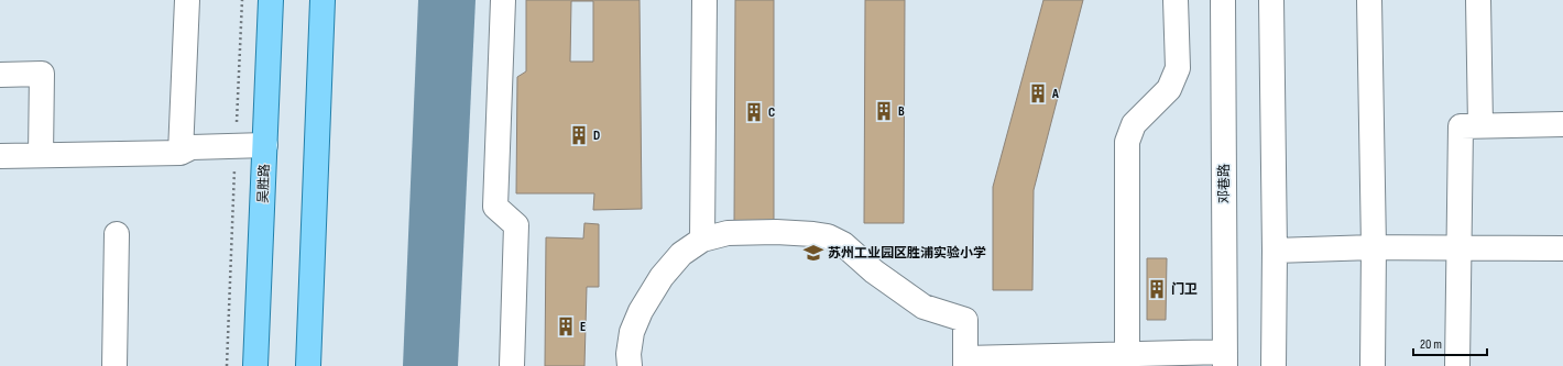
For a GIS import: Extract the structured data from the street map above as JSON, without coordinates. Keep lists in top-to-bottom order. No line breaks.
{"streets":{"main road":["吴胜路"],"street":["邓巷路"]},"places":{"building":["A","B","C","D","门卫","E"],"school or university":["苏州工业园区胜浦实验小学"]},"scale_bar":"20 m"}
